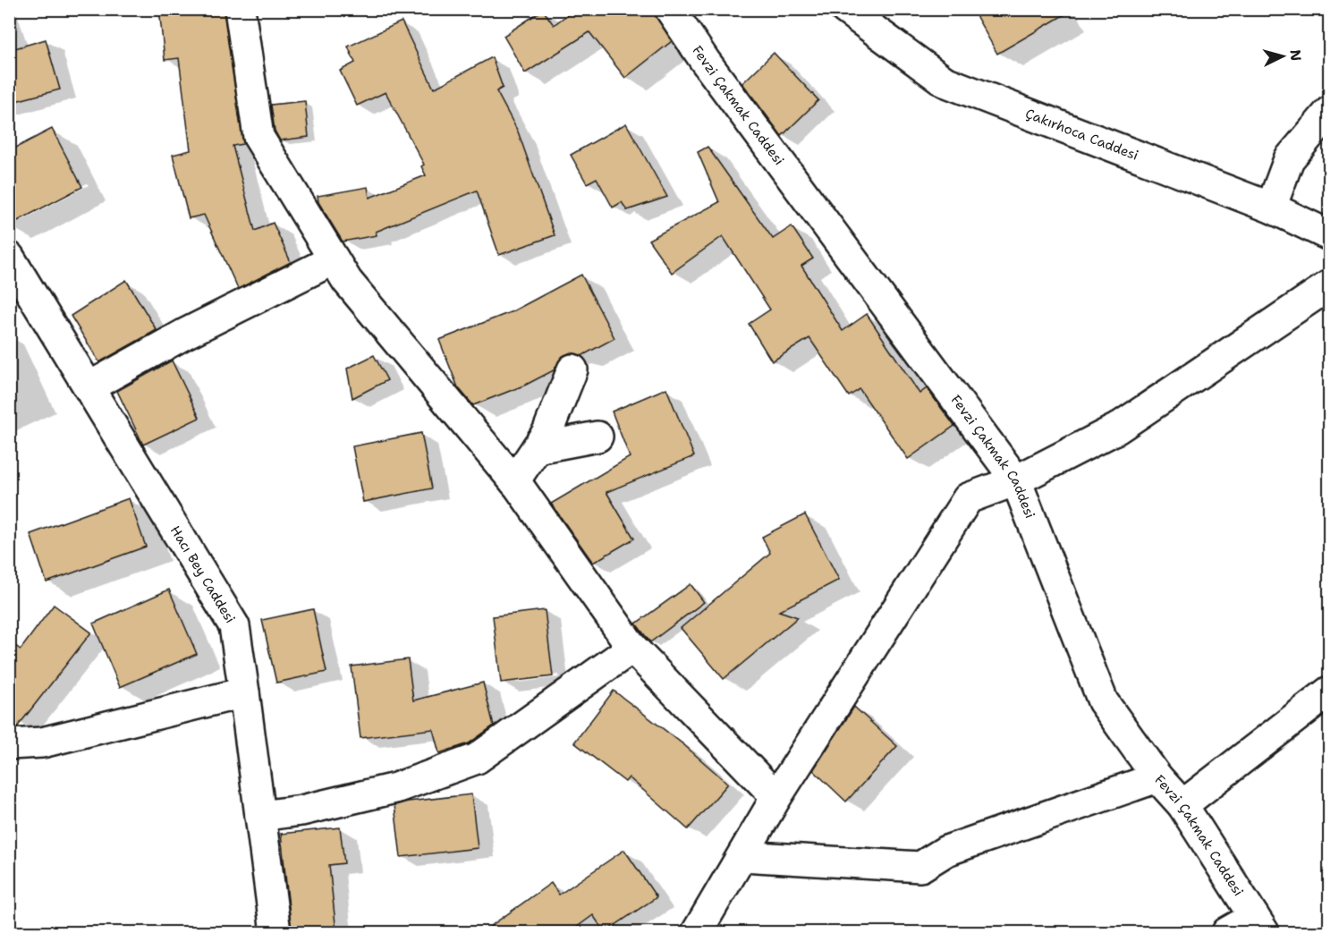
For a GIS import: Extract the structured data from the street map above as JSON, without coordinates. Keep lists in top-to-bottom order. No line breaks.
{"streets":{"street":["Fevzi Çakmak Caddesi","Çakırhoca Caddesi","Hacı Bey Caddesi"]},"north":"right"}
